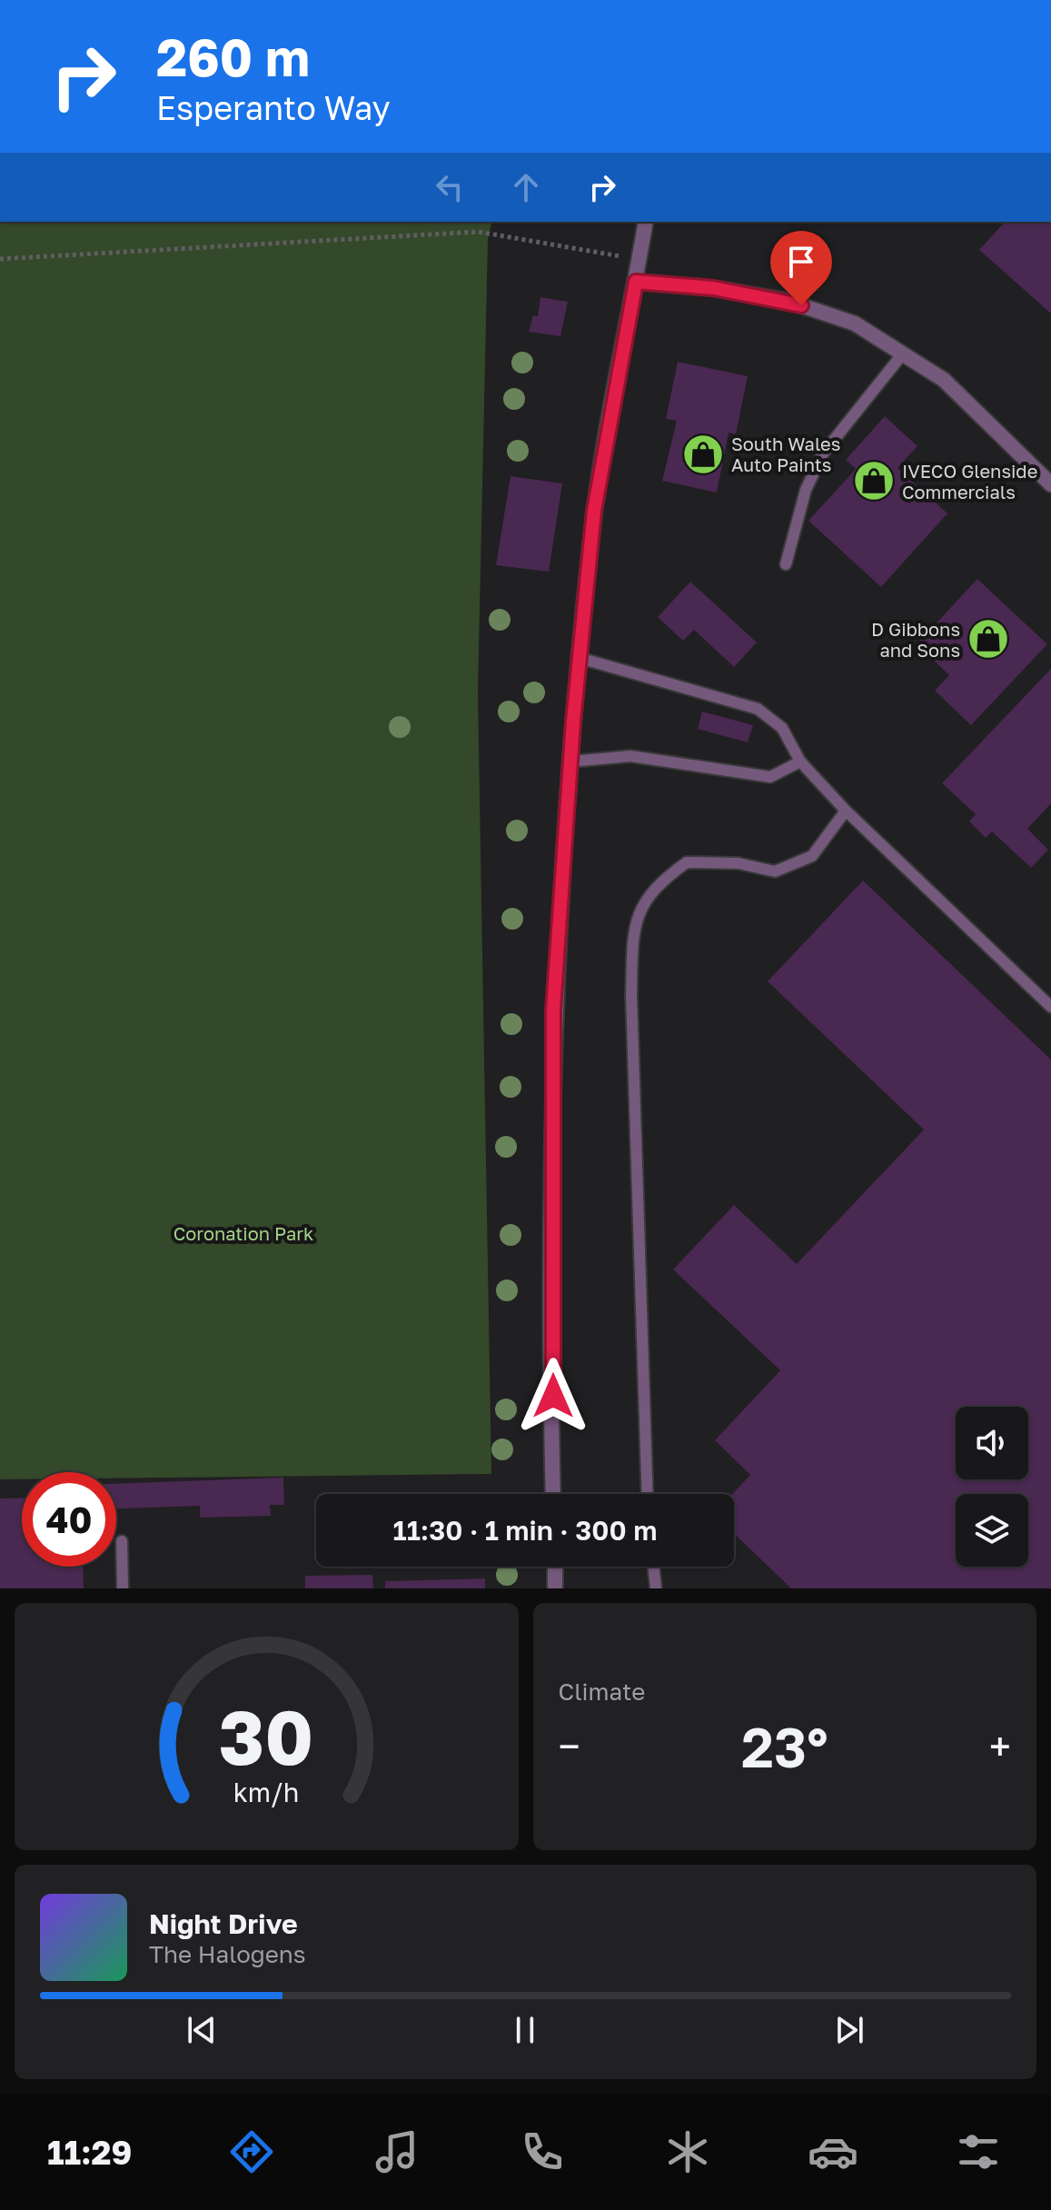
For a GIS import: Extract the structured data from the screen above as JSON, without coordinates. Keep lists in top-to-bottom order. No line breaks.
{"parks":["Coronation Park"],"places":{"shop":["South Wales Auto Paints","IVECO Glenside Commercials","D Gibbons and Sons"]},"page":{"turn":["260 m","Esperanto Way"],"limit":"40","trip":"11:30 · 1 min · 300 m","tile":"Climate","heat":["−","23°","+"],"song":["Night Drive","The Halogens"],"tabs":"11:29","gauge":["30","km/h"]}}
